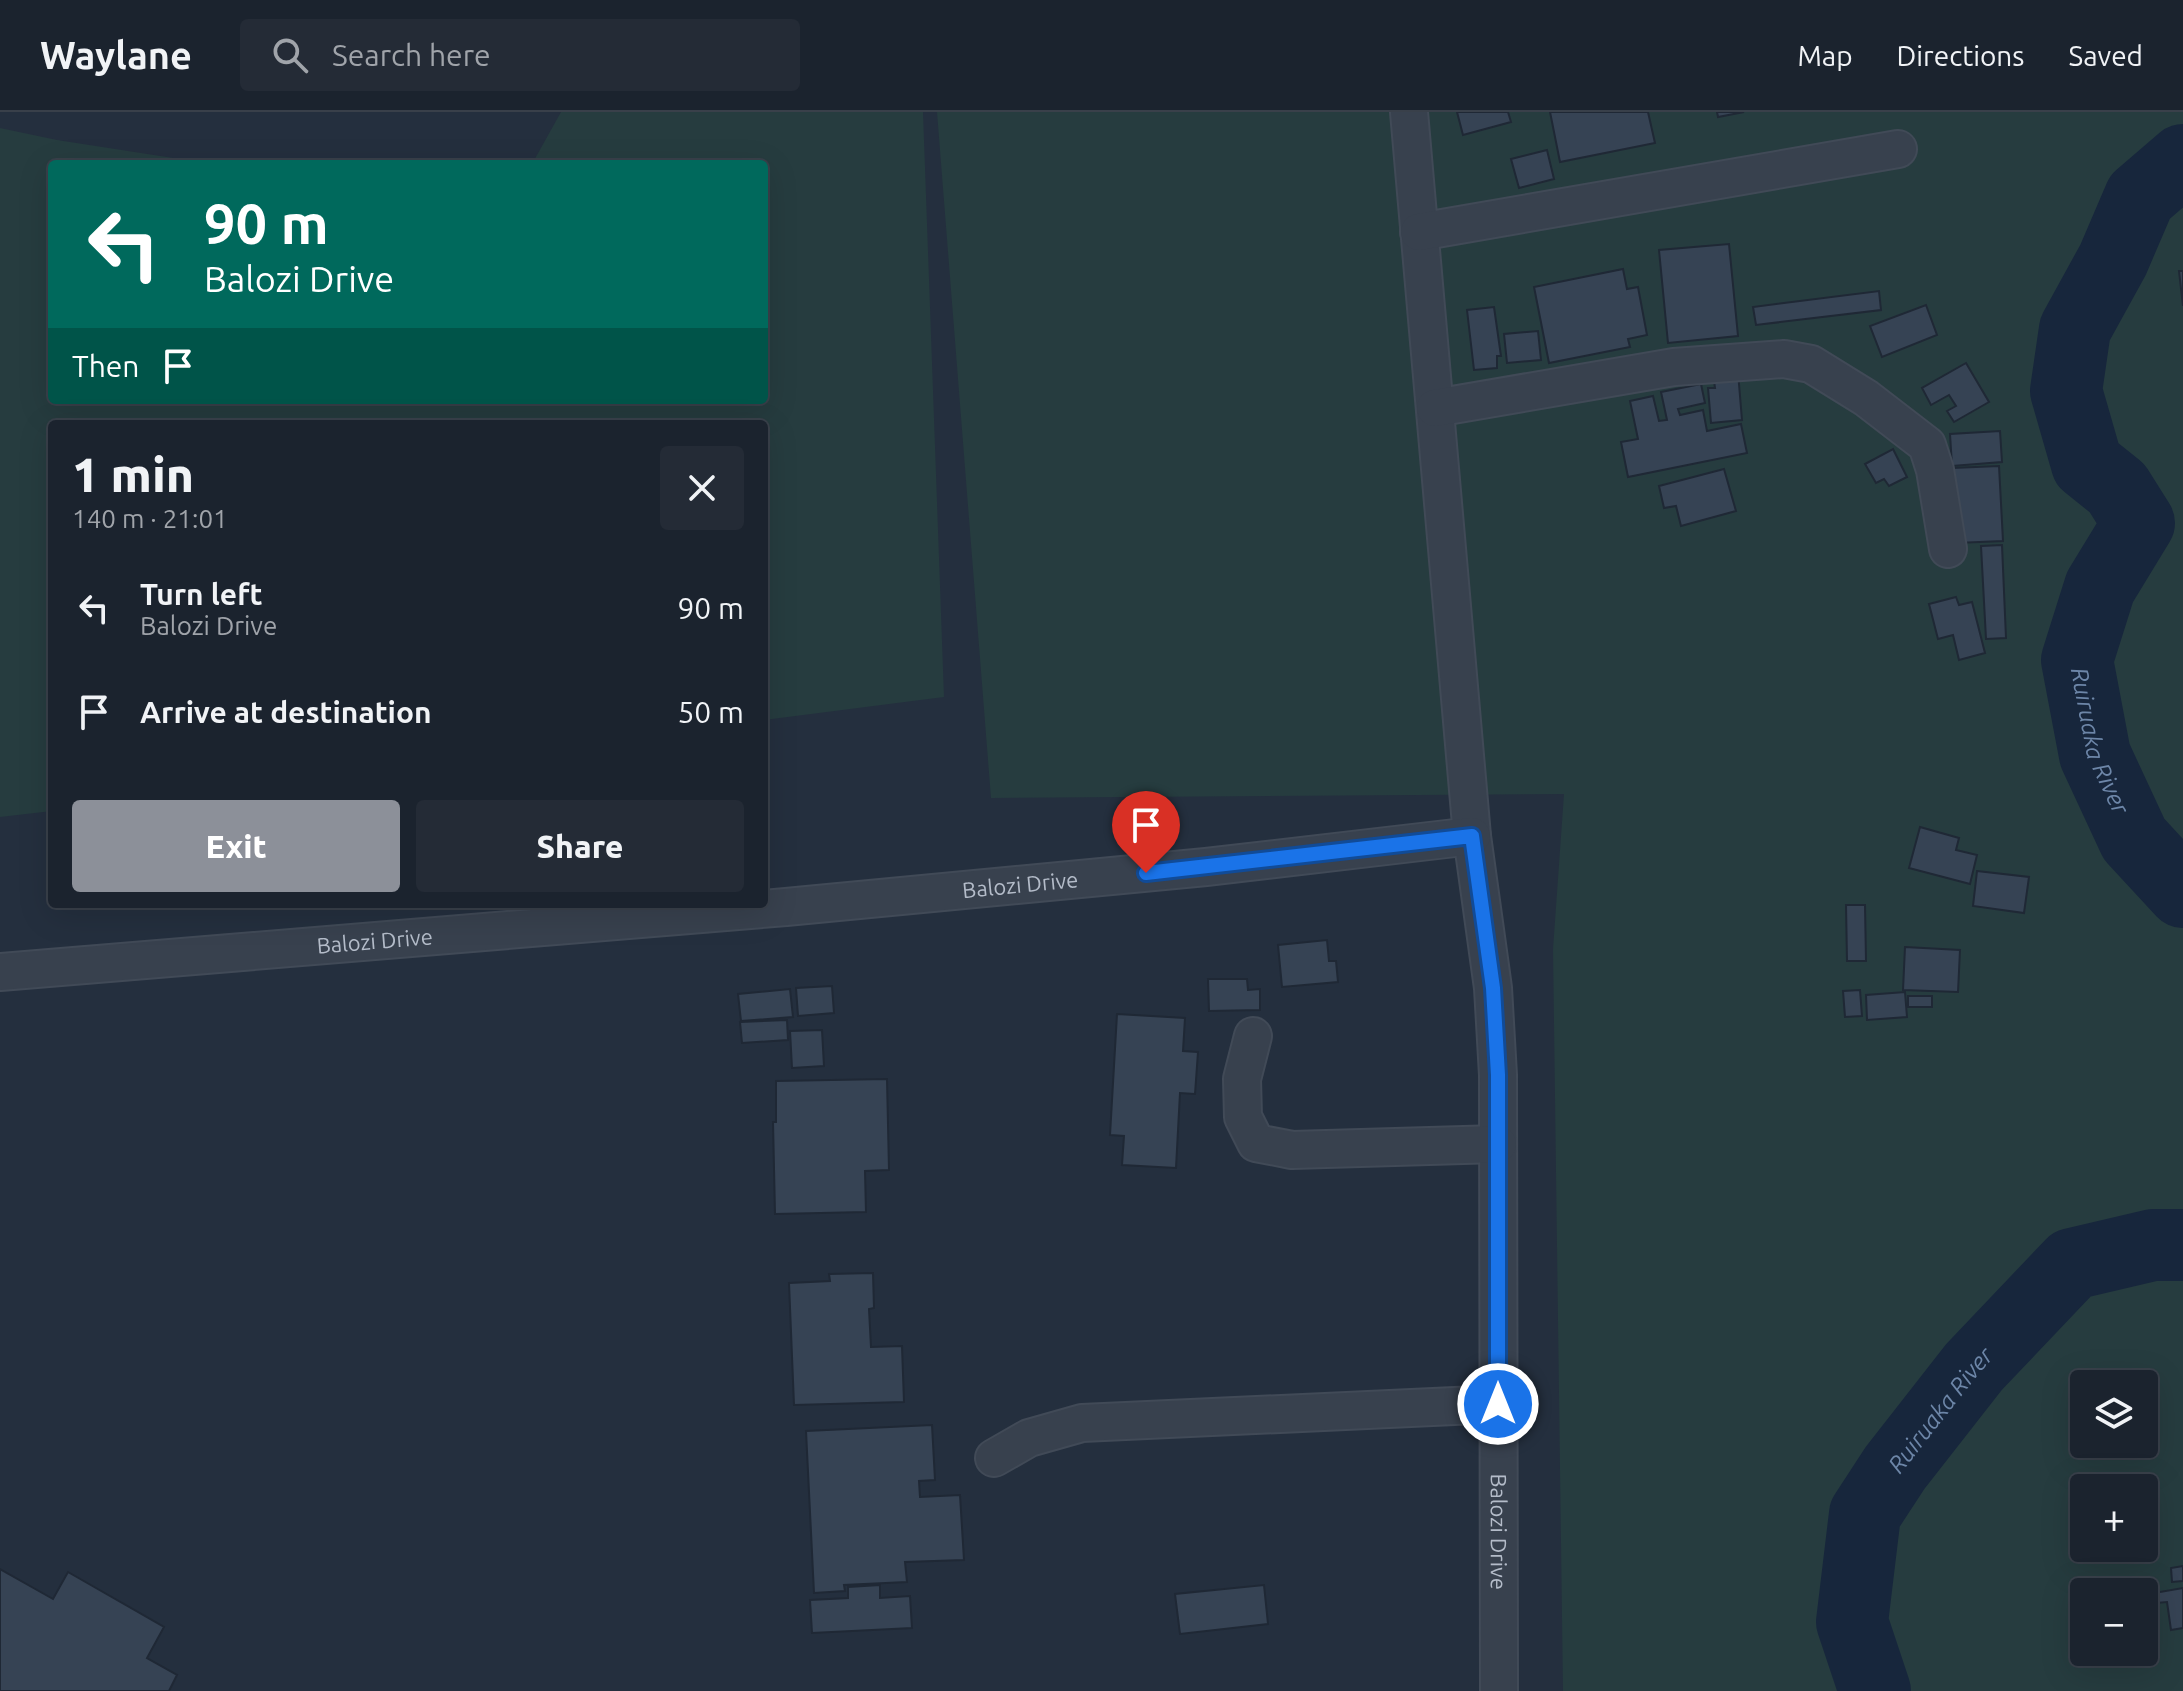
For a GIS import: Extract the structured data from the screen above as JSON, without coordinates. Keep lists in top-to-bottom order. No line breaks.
{"streets":{"street":["Balozi Drive"]},"water":["Ruiruaka River"],"page":{"header":"Waylane","search":"Search here","nav":["Map","Directions","Saved"],"turn":["90 m","Balozi Drive"],"then":"Then","heading":["1 min","140 m · 21:01"],"list":[{"name":"Turn left","note":"Balozi Drive","value":"90 m"},{"name":"Arrive at destination","value":"50 m"}],"buttons":["Exit","Share"],"map_buttons":["+","−"]}}
